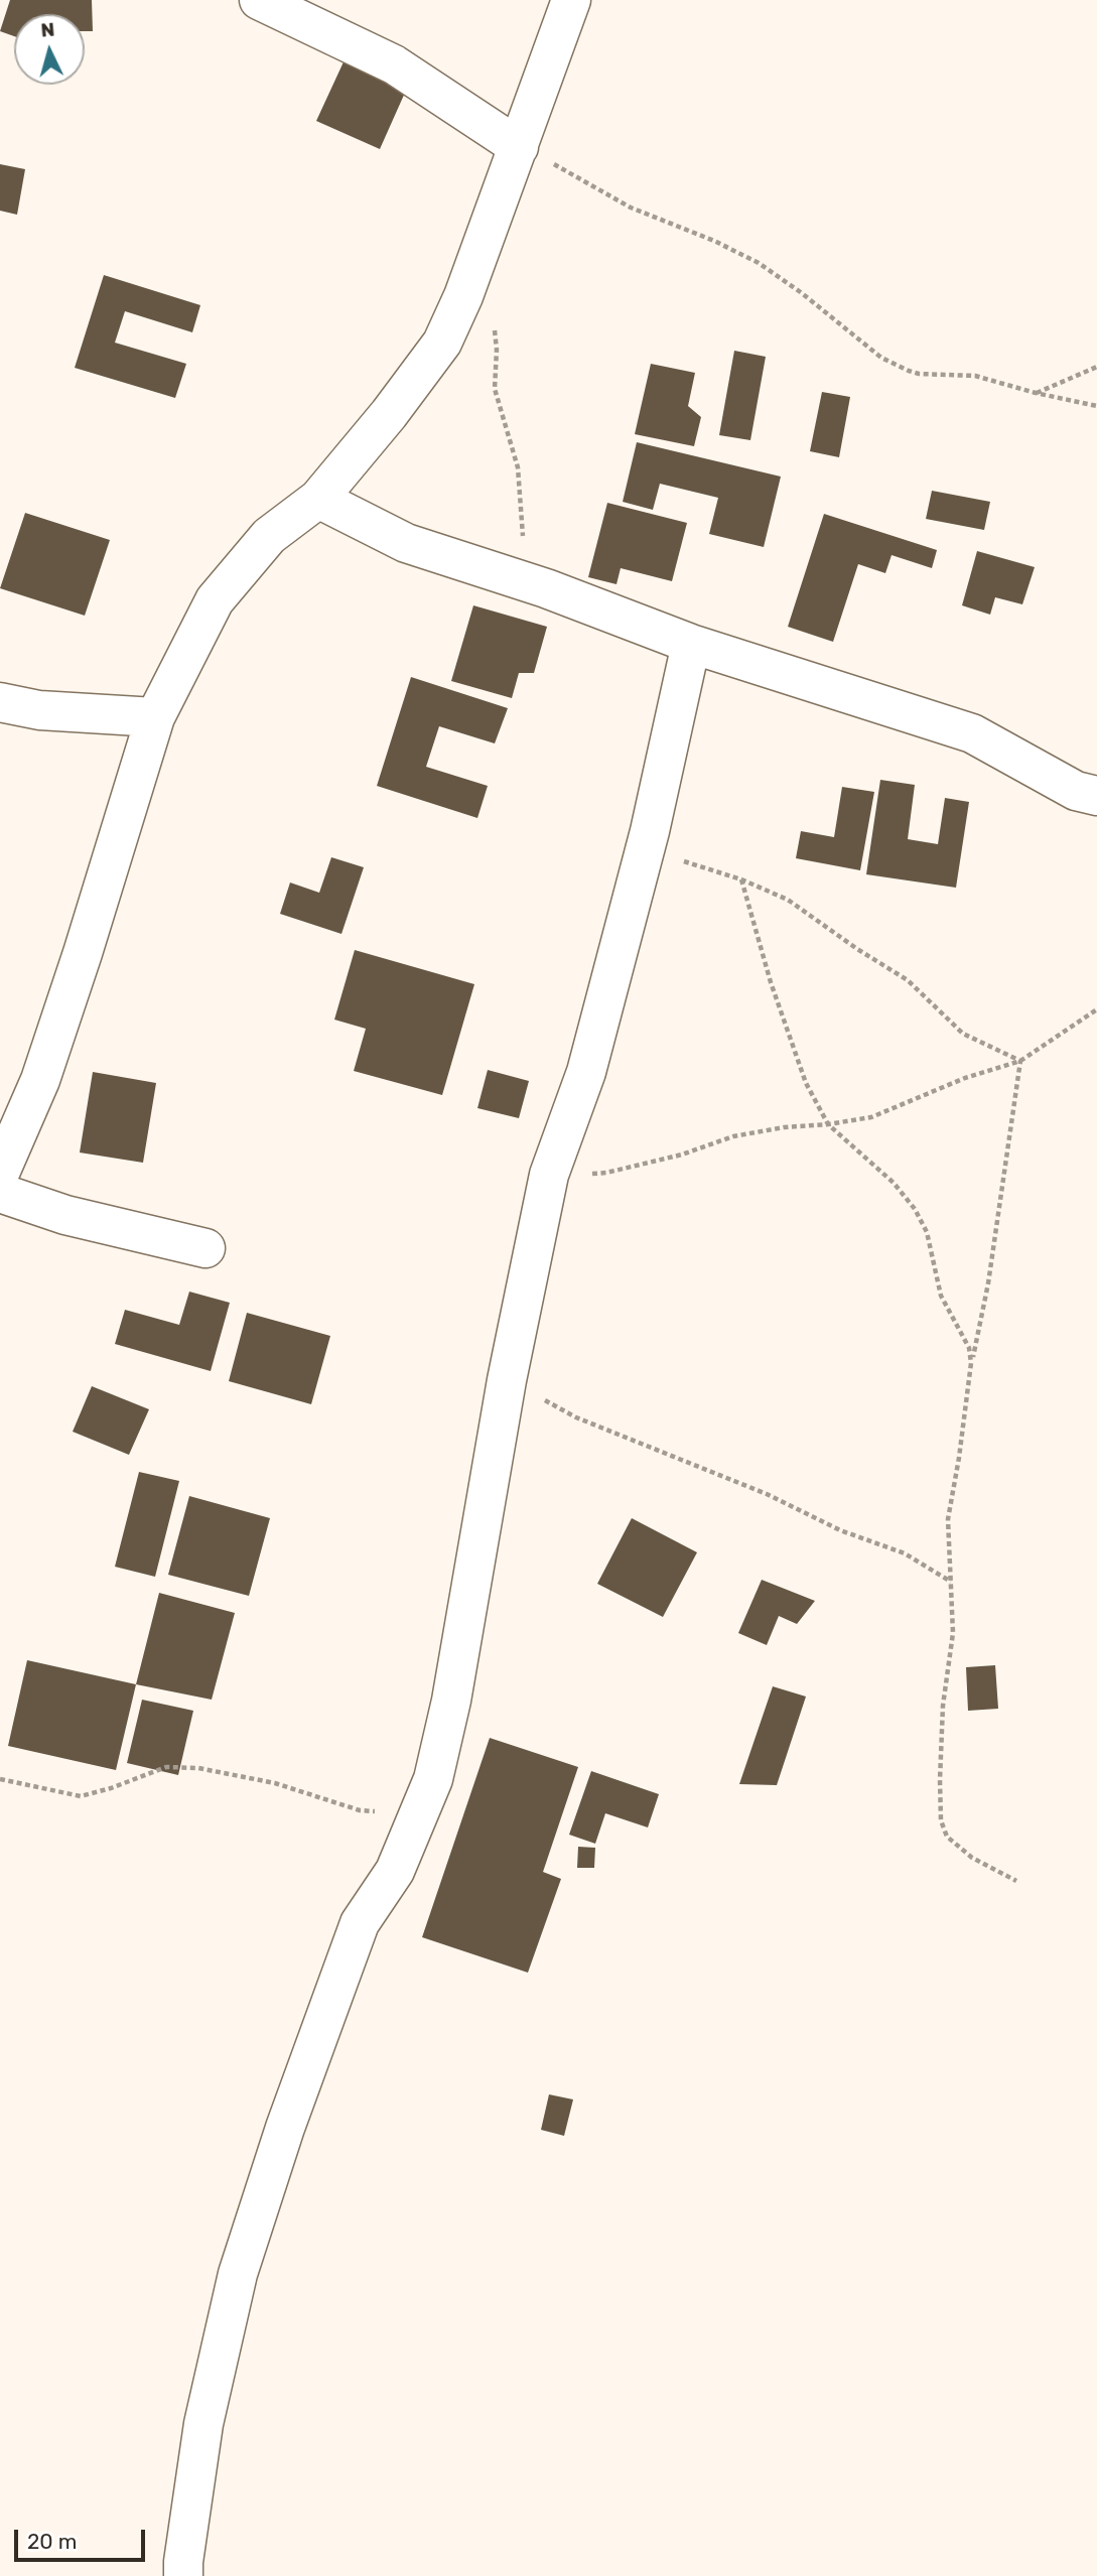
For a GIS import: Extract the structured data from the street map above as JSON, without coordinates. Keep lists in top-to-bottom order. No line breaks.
{"scale_bar":"20 m","north":"top"}
